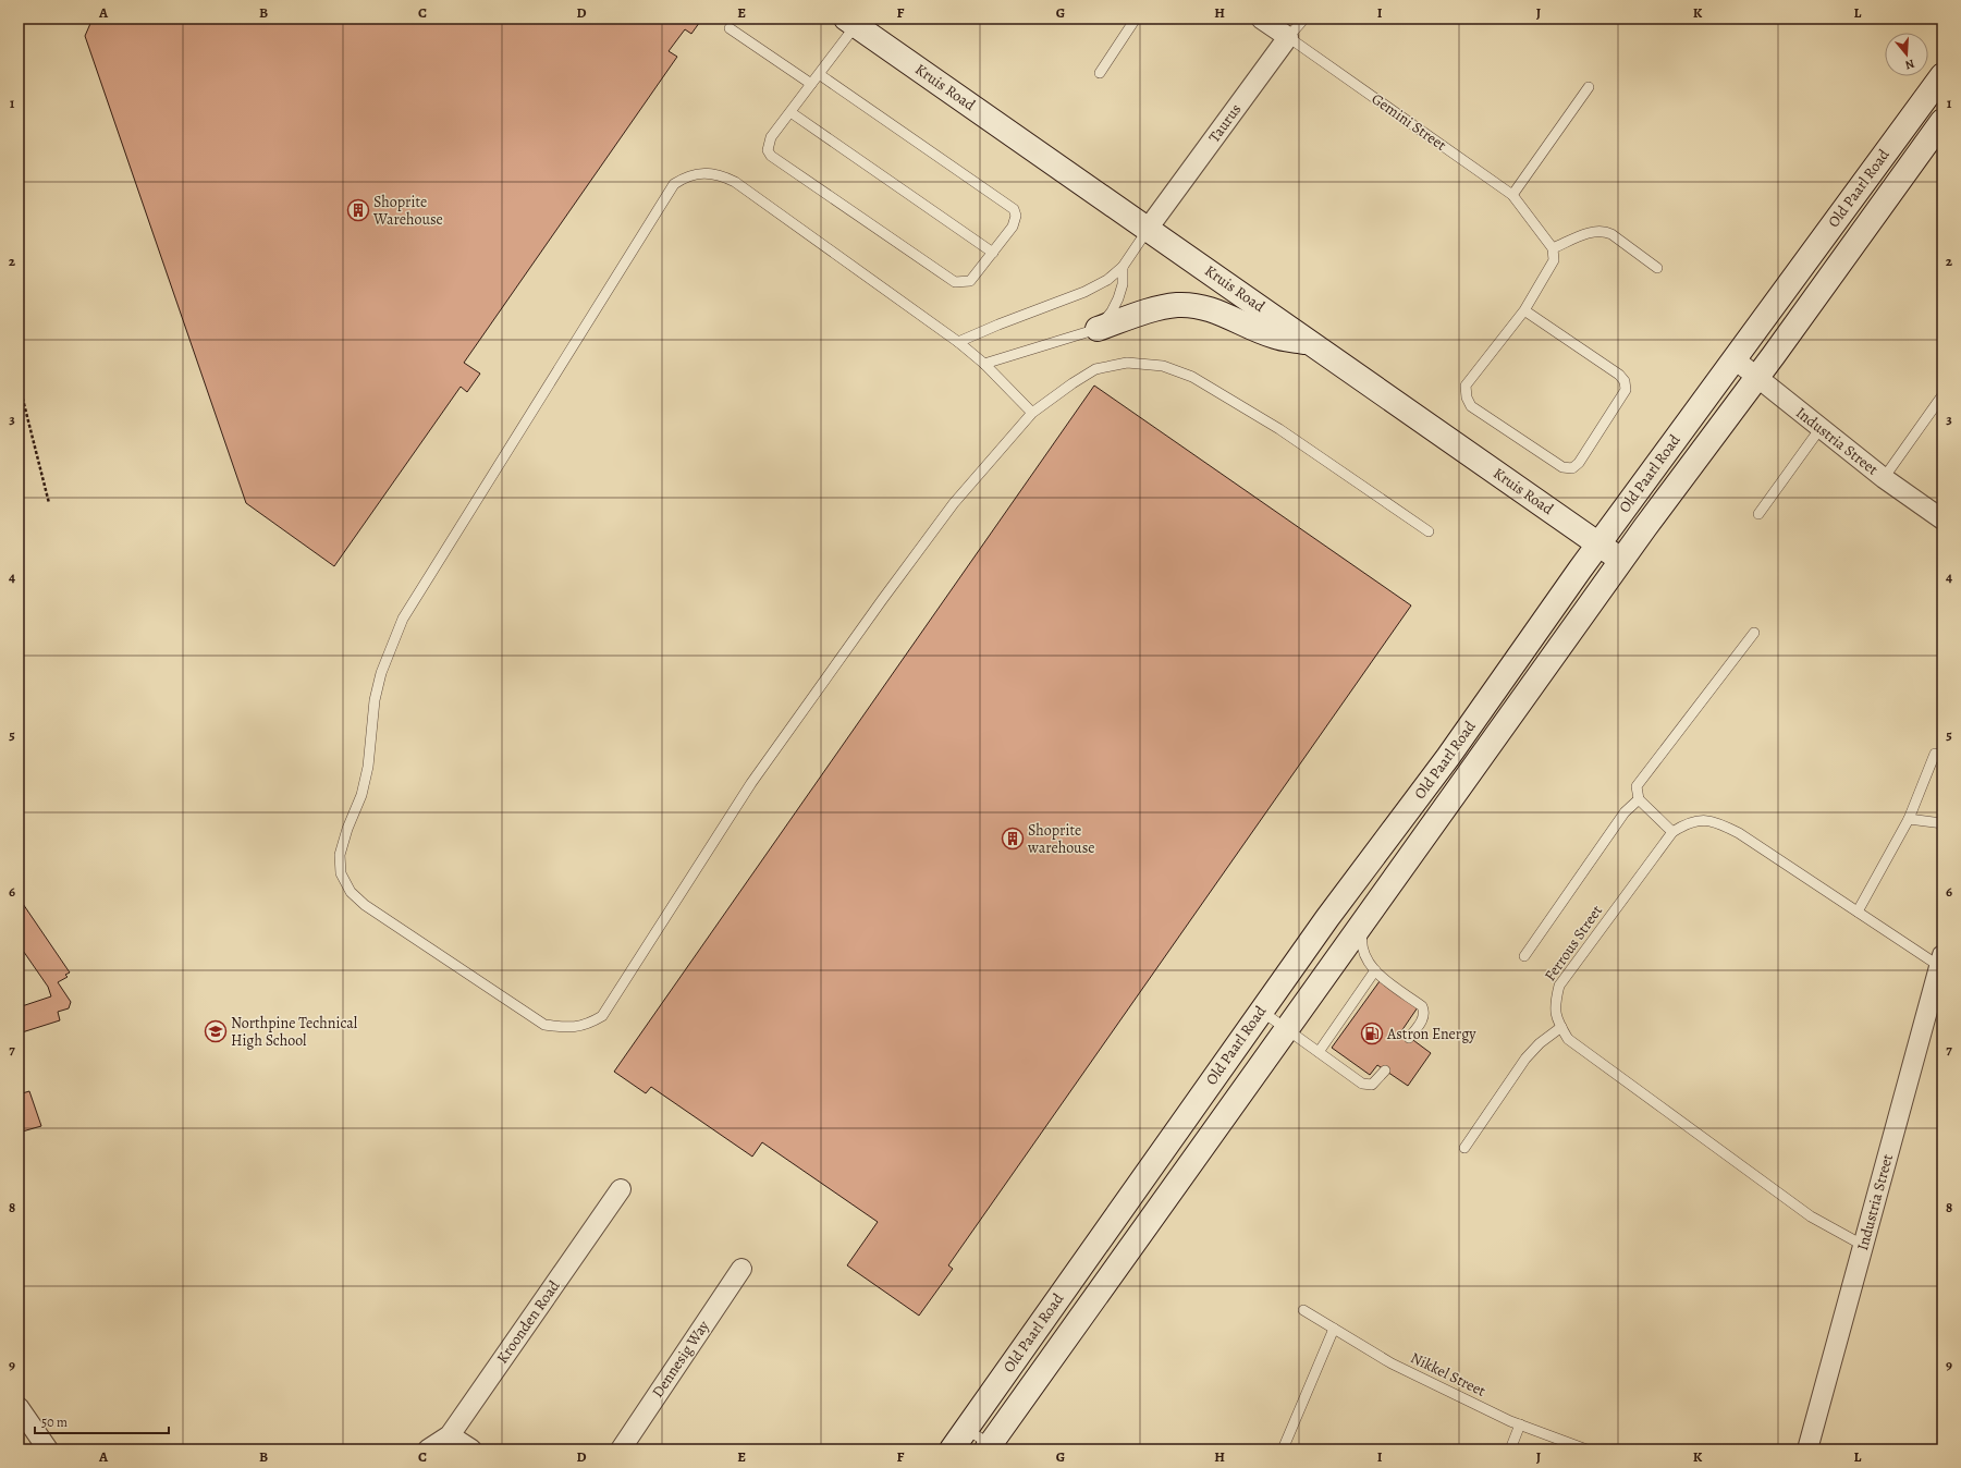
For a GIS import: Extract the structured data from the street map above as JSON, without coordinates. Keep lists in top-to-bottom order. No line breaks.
{"streets":{"main road":["Kruis Road","Old Paarl Road"],"street":["Gemini Street","Taurus","Industria Street","Kroonden Road","Dennesig Way"],"lane":["Ferrous Street","Nikkel Street"]},"crossings":[["Kruis Road","Taurus"],["Kruis Road","Old Paarl Road"],["Gemini Street","Taurus"],["Old Paarl Road","Industria Street"],["Industria Street","Ferrous Street"]],"places":{"building":["Shoprite Warehouse","Shoprite warehouse"],"school or university":["Northpine Technical High School"],"fuel station":["Astron Energy"]},"scale_bar":"50 m","north":"bottom","grid":{"columns":["A","B","C","D","E","F","G","H","I","J","K","L"],"rows":["1","2","3","4","5","6","7","8","9"]}}
